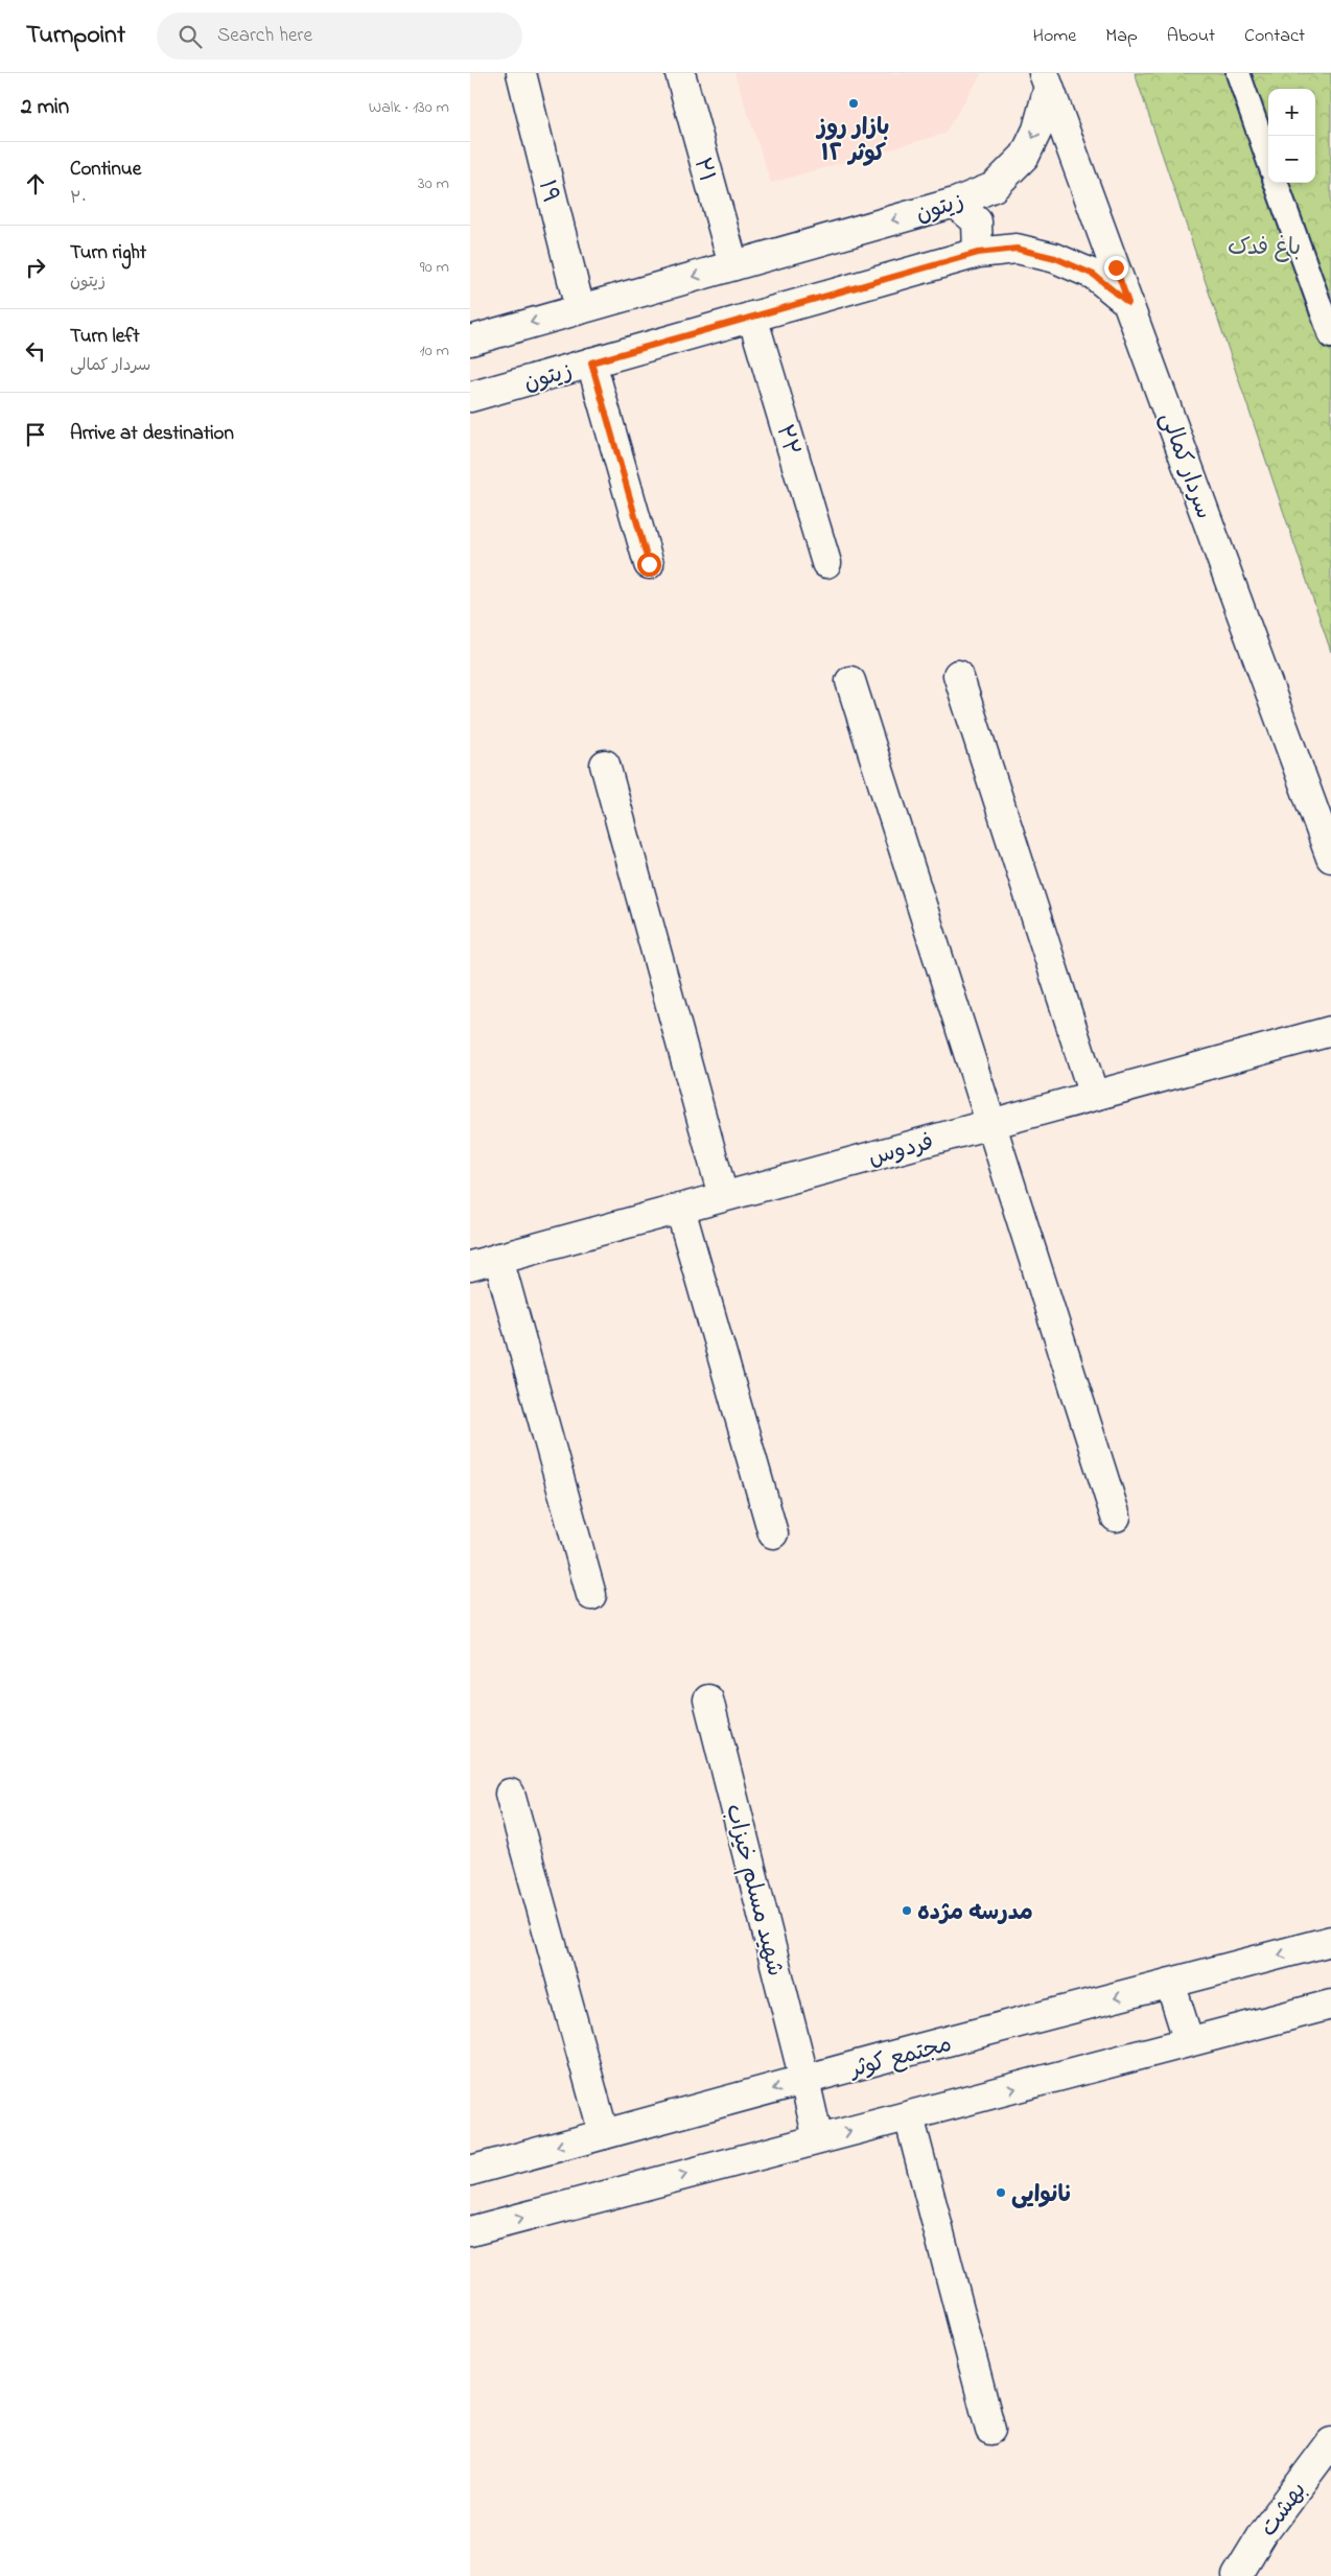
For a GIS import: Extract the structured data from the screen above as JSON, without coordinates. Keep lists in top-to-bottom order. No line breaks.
{"streets":{"street":["۲۱","۱۹","زیتون","۲۲","سردار کمالی","فردوس","شهید مسلم خیزاب","مجتمع کوثر","بهشت"]},"crossings":[["۲۱","زیتون"],["۱۹","زیتون"],["زیتون","۲۲"],["زیتون","سردار کمالی"],["شهید مسلم خیزاب","مجتمع کوثر"]],"parks":["باغ فدک"],"places":["بازار روز کوثر ١٢","مدرسه مژده","نانوایی"],"page":{"header":"Turnpoint","search":"Search here","nav":["Home","Map","About","Contact"],"heading":["2 min","Walk · 130 m"],"map_buttons":["+","−"],"list":[["Continue","۲۰","30 m"],["Turn right","زیتون","90 m"],["Turn left","سردار کمالی","10 m"],"Arrive at destination"]}}
